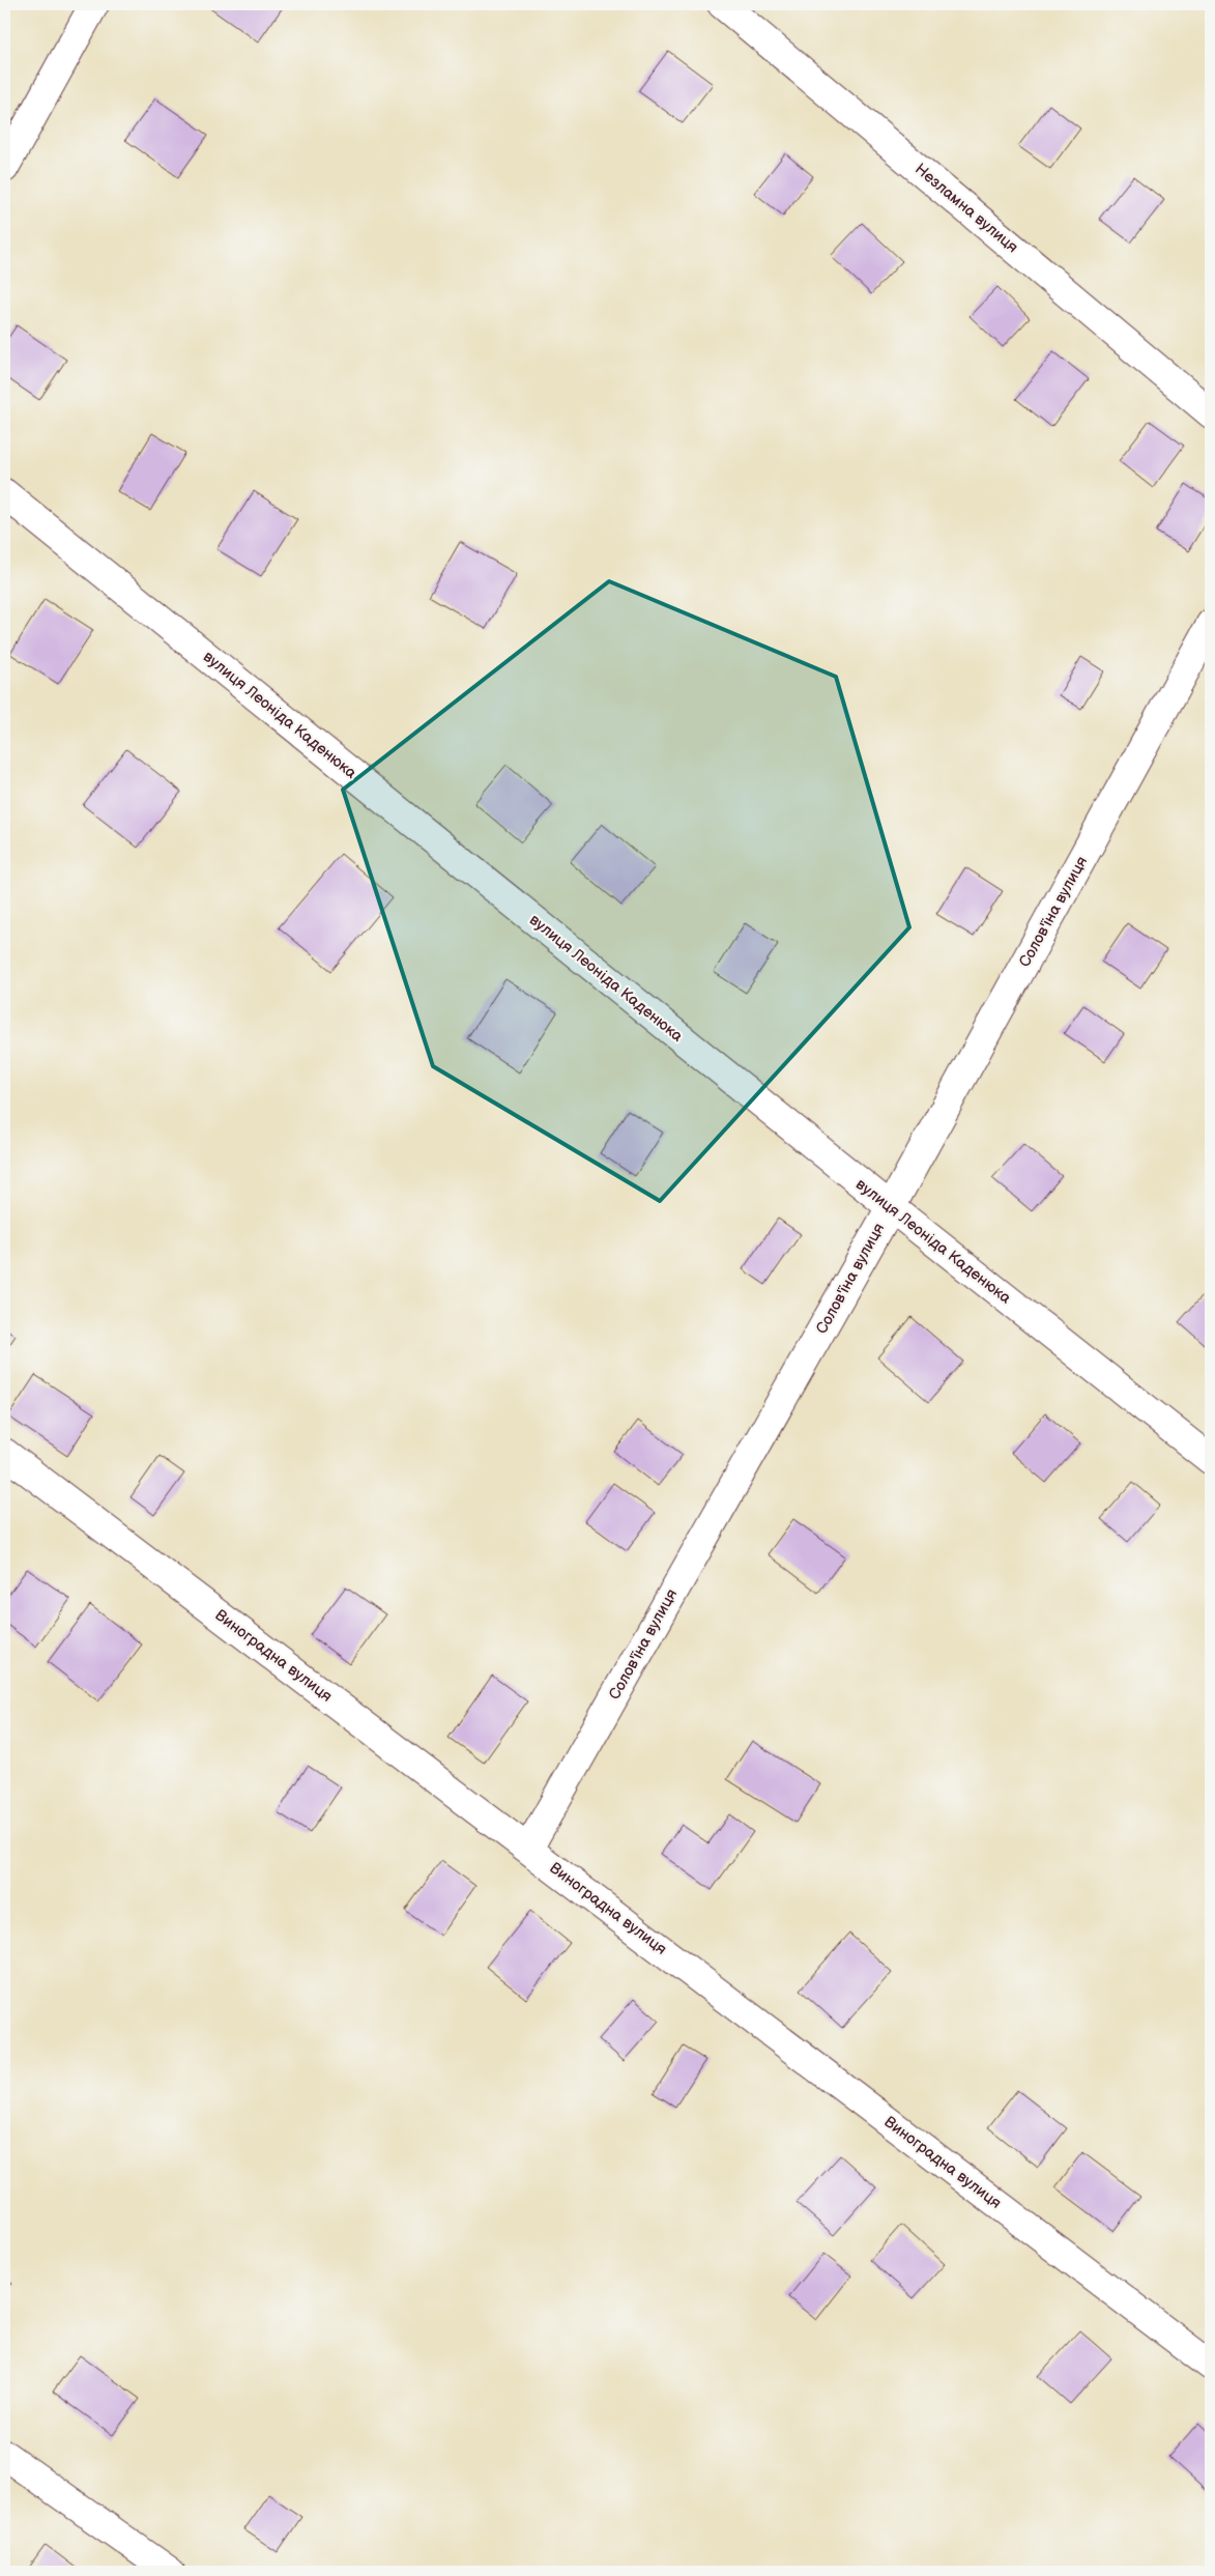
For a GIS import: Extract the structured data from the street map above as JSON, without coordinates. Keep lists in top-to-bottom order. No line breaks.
{"streets":{"street":["Незламна вулиця","вулиця Леоніда Каденюка","Солов'їна вулиця","Виноградна вулиця"]},"crossings":[["вулиця Леоніда Каденюка","Солов'їна вулиця"],["Солов'їна вулиця","Виноградна вулиця"]]}
